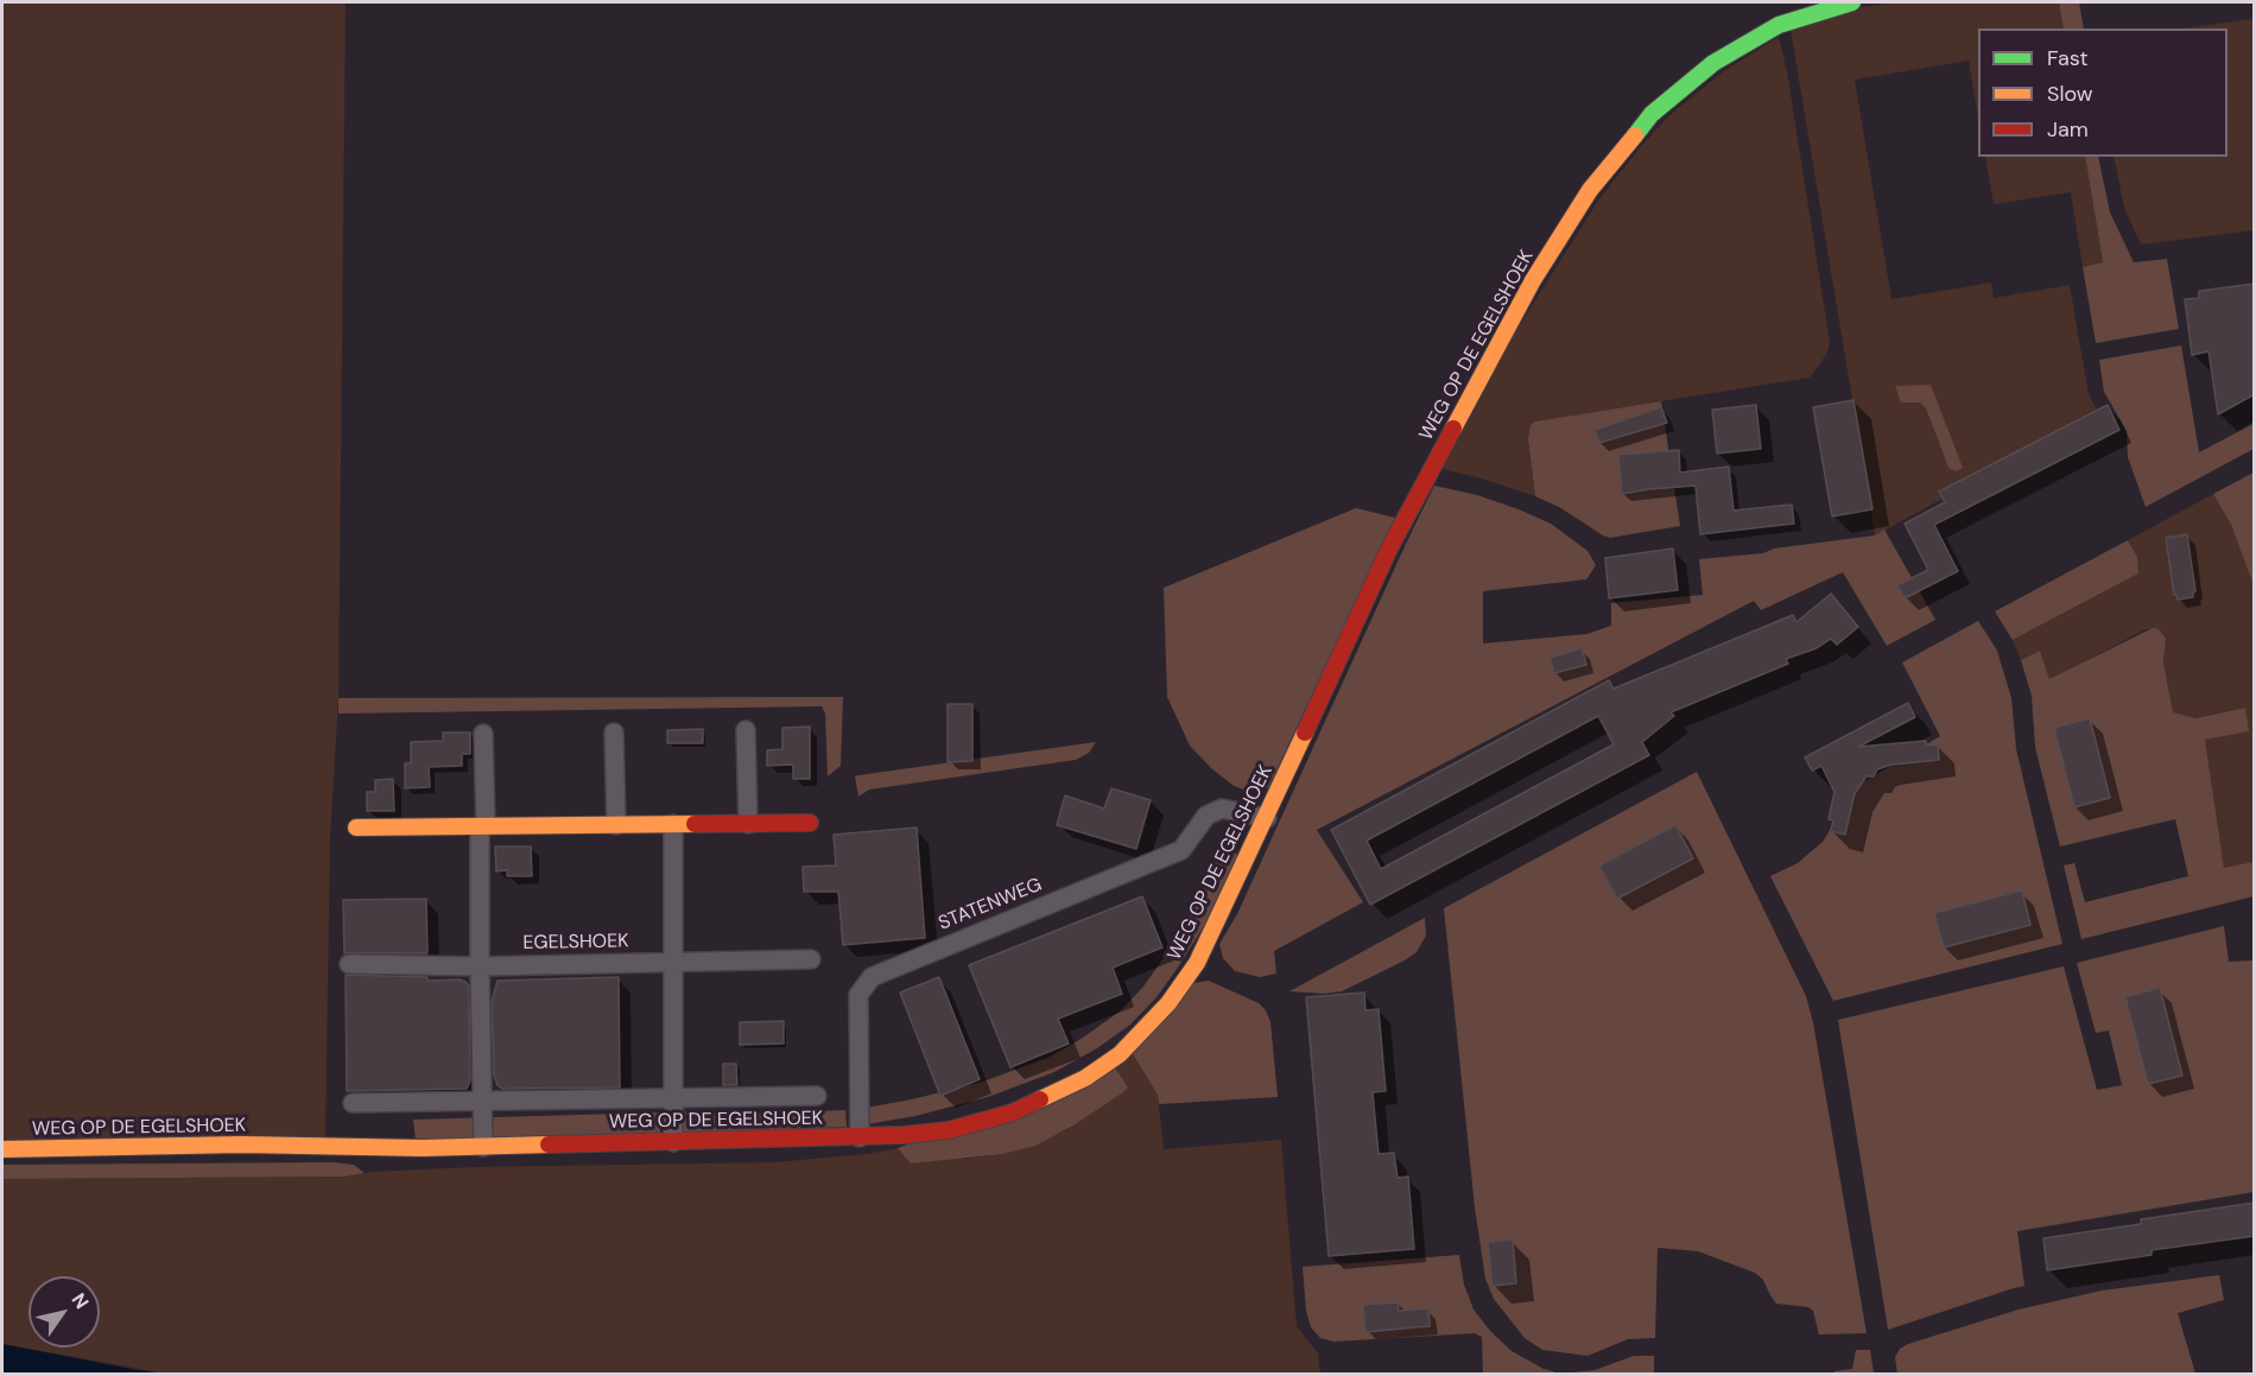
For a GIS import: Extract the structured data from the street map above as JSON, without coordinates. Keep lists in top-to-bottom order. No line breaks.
{"streets":{"street":["WEG OP DE EGELSHOEK","STATENWEG","EGELSHOEK"]},"crossings":[["WEG OP DE EGELSHOEK","STATENWEG"]],"legend":["Fast","Slow","Jam"],"north":"top right"}
